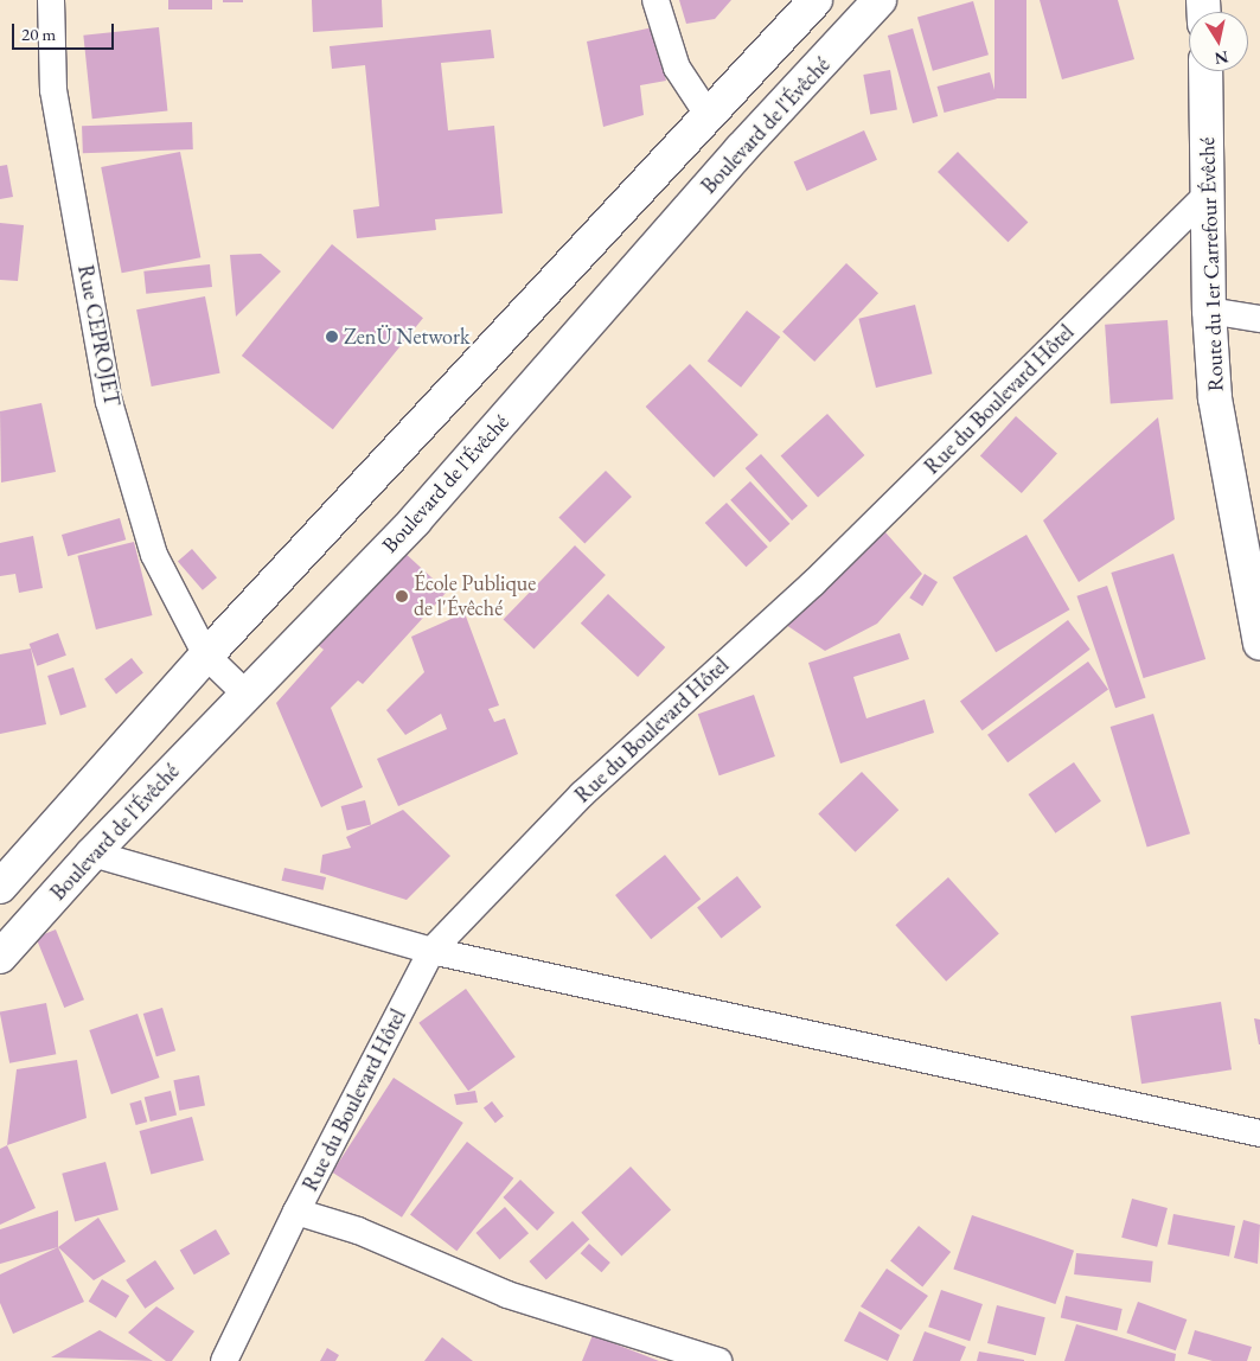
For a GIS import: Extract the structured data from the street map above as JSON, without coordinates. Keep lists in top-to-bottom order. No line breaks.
{"streets":{"main road":["Boulevard de l'Évêché","Route du 1er Carrefour Évêché"],"street":["Rue CEPROJET","Rue du Boulevard Hôtel"]},"crossings":[["Boulevard de l'Évêché","Rue CEPROJET"],["Route du 1er Carrefour Évêché","Rue du Boulevard Hôtel"]],"places":["ZenÜ Network","École Publique de l'Évêché"],"scale_bar":"20 m","north":"bottom"}
